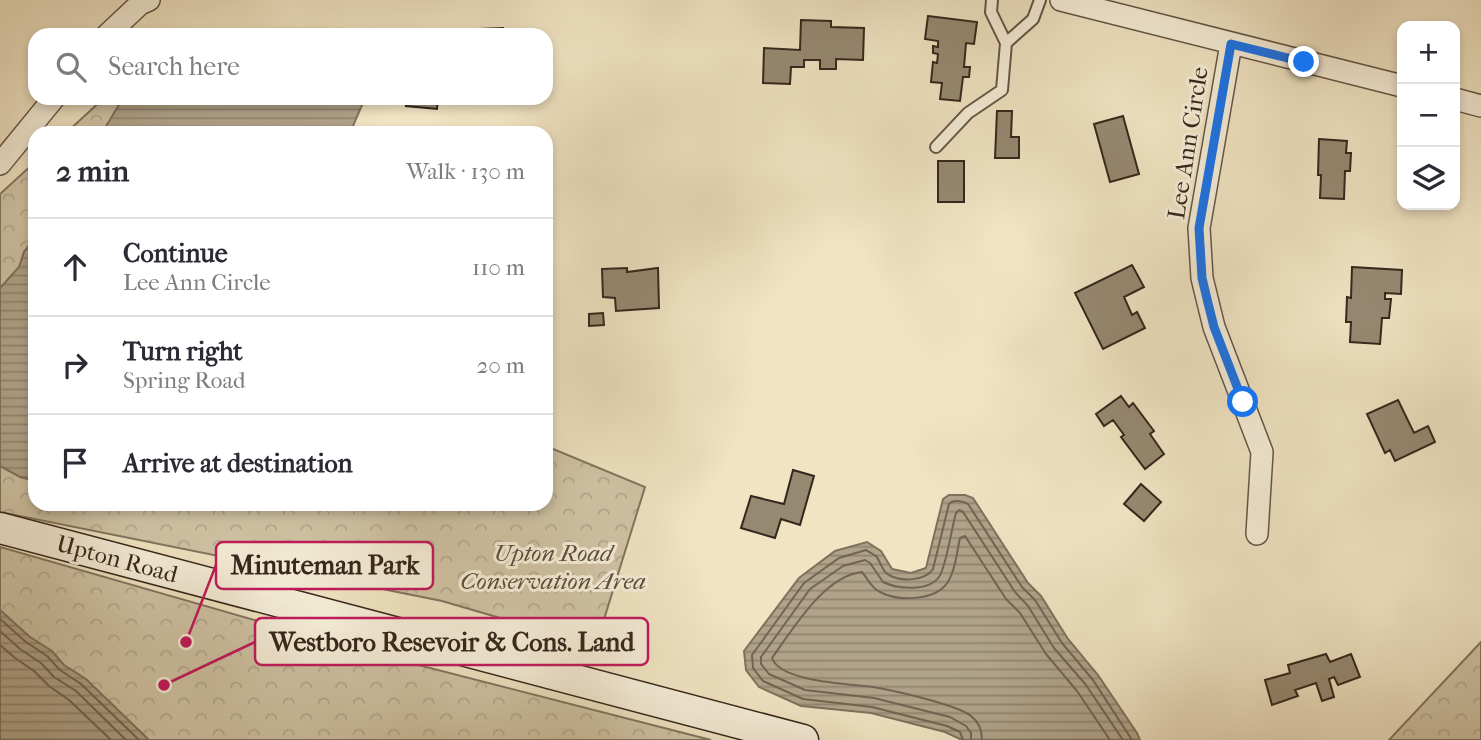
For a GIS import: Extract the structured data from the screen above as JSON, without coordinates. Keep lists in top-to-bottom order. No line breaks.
{"streets":{"main road":["Upton Road"],"street":["Lee Ann Circle"]},"parks":["Upton Road Conservation Area"],"places":["Minuteman Park","Westboro Resevoir & Cons. Land"],"page":{"map_buttons":["+","−"],"search":"Search here","heading":["2 min","Walk · 130 m"],"list":[["Continue","Lee Ann Circle","110 m"],["Turn right","Spring Road","20 m"],"Arrive at destination"]}}
